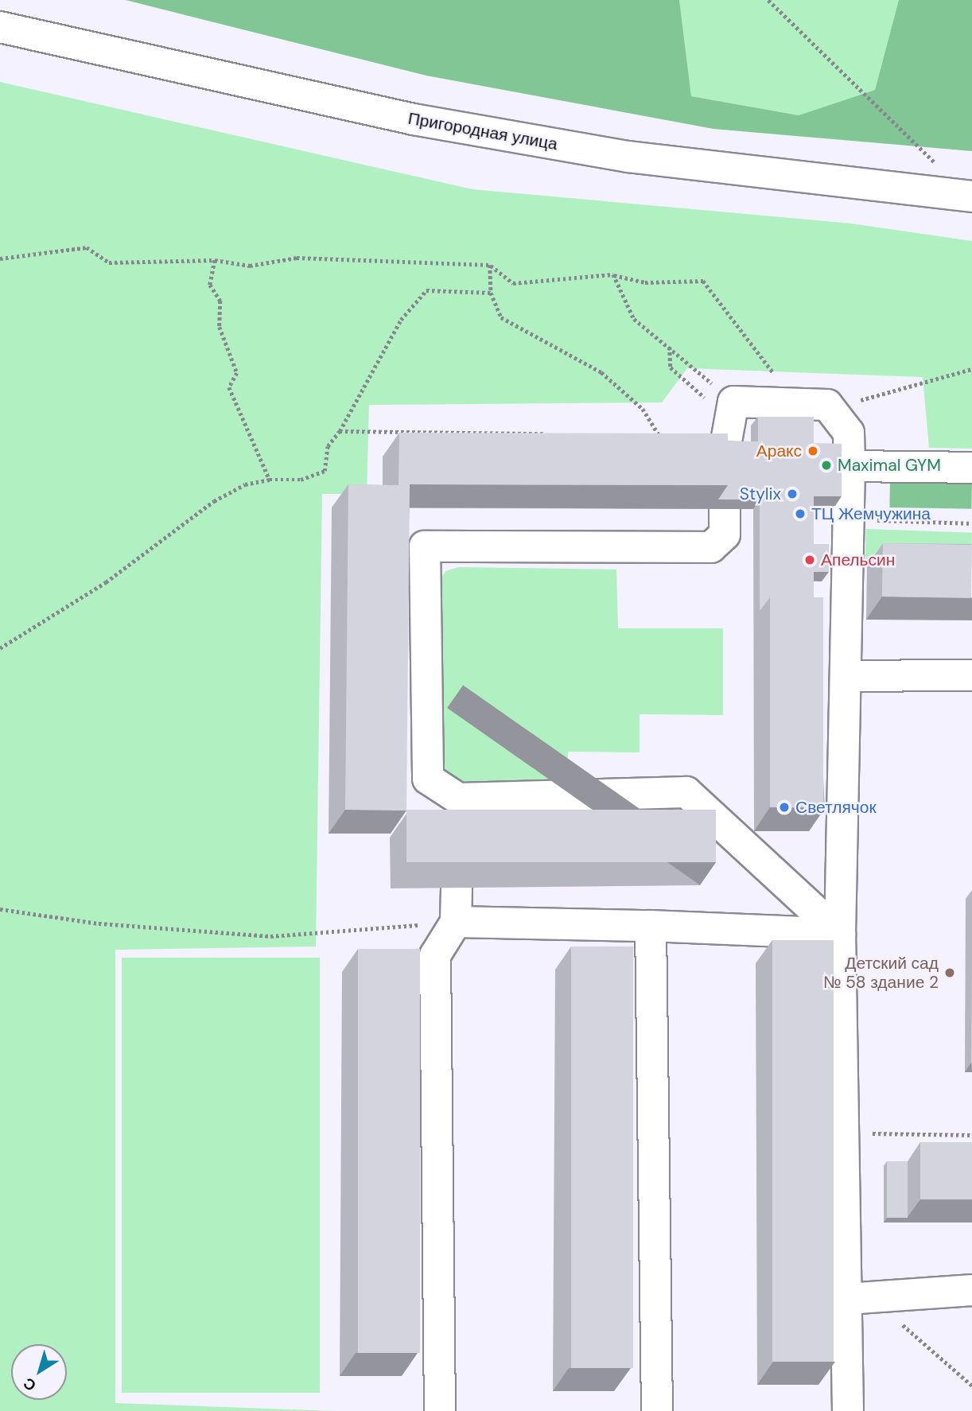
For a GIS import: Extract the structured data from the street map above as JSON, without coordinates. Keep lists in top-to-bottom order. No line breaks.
{"streets":{"main road":["Пригородная улица"]},"places":["Аракс","Maximal GYM","Stylix","ТЦ Жемчужина","Апельсин","Светлячок","Детский сад № 58 здание 2"],"north":"bottom left"}
